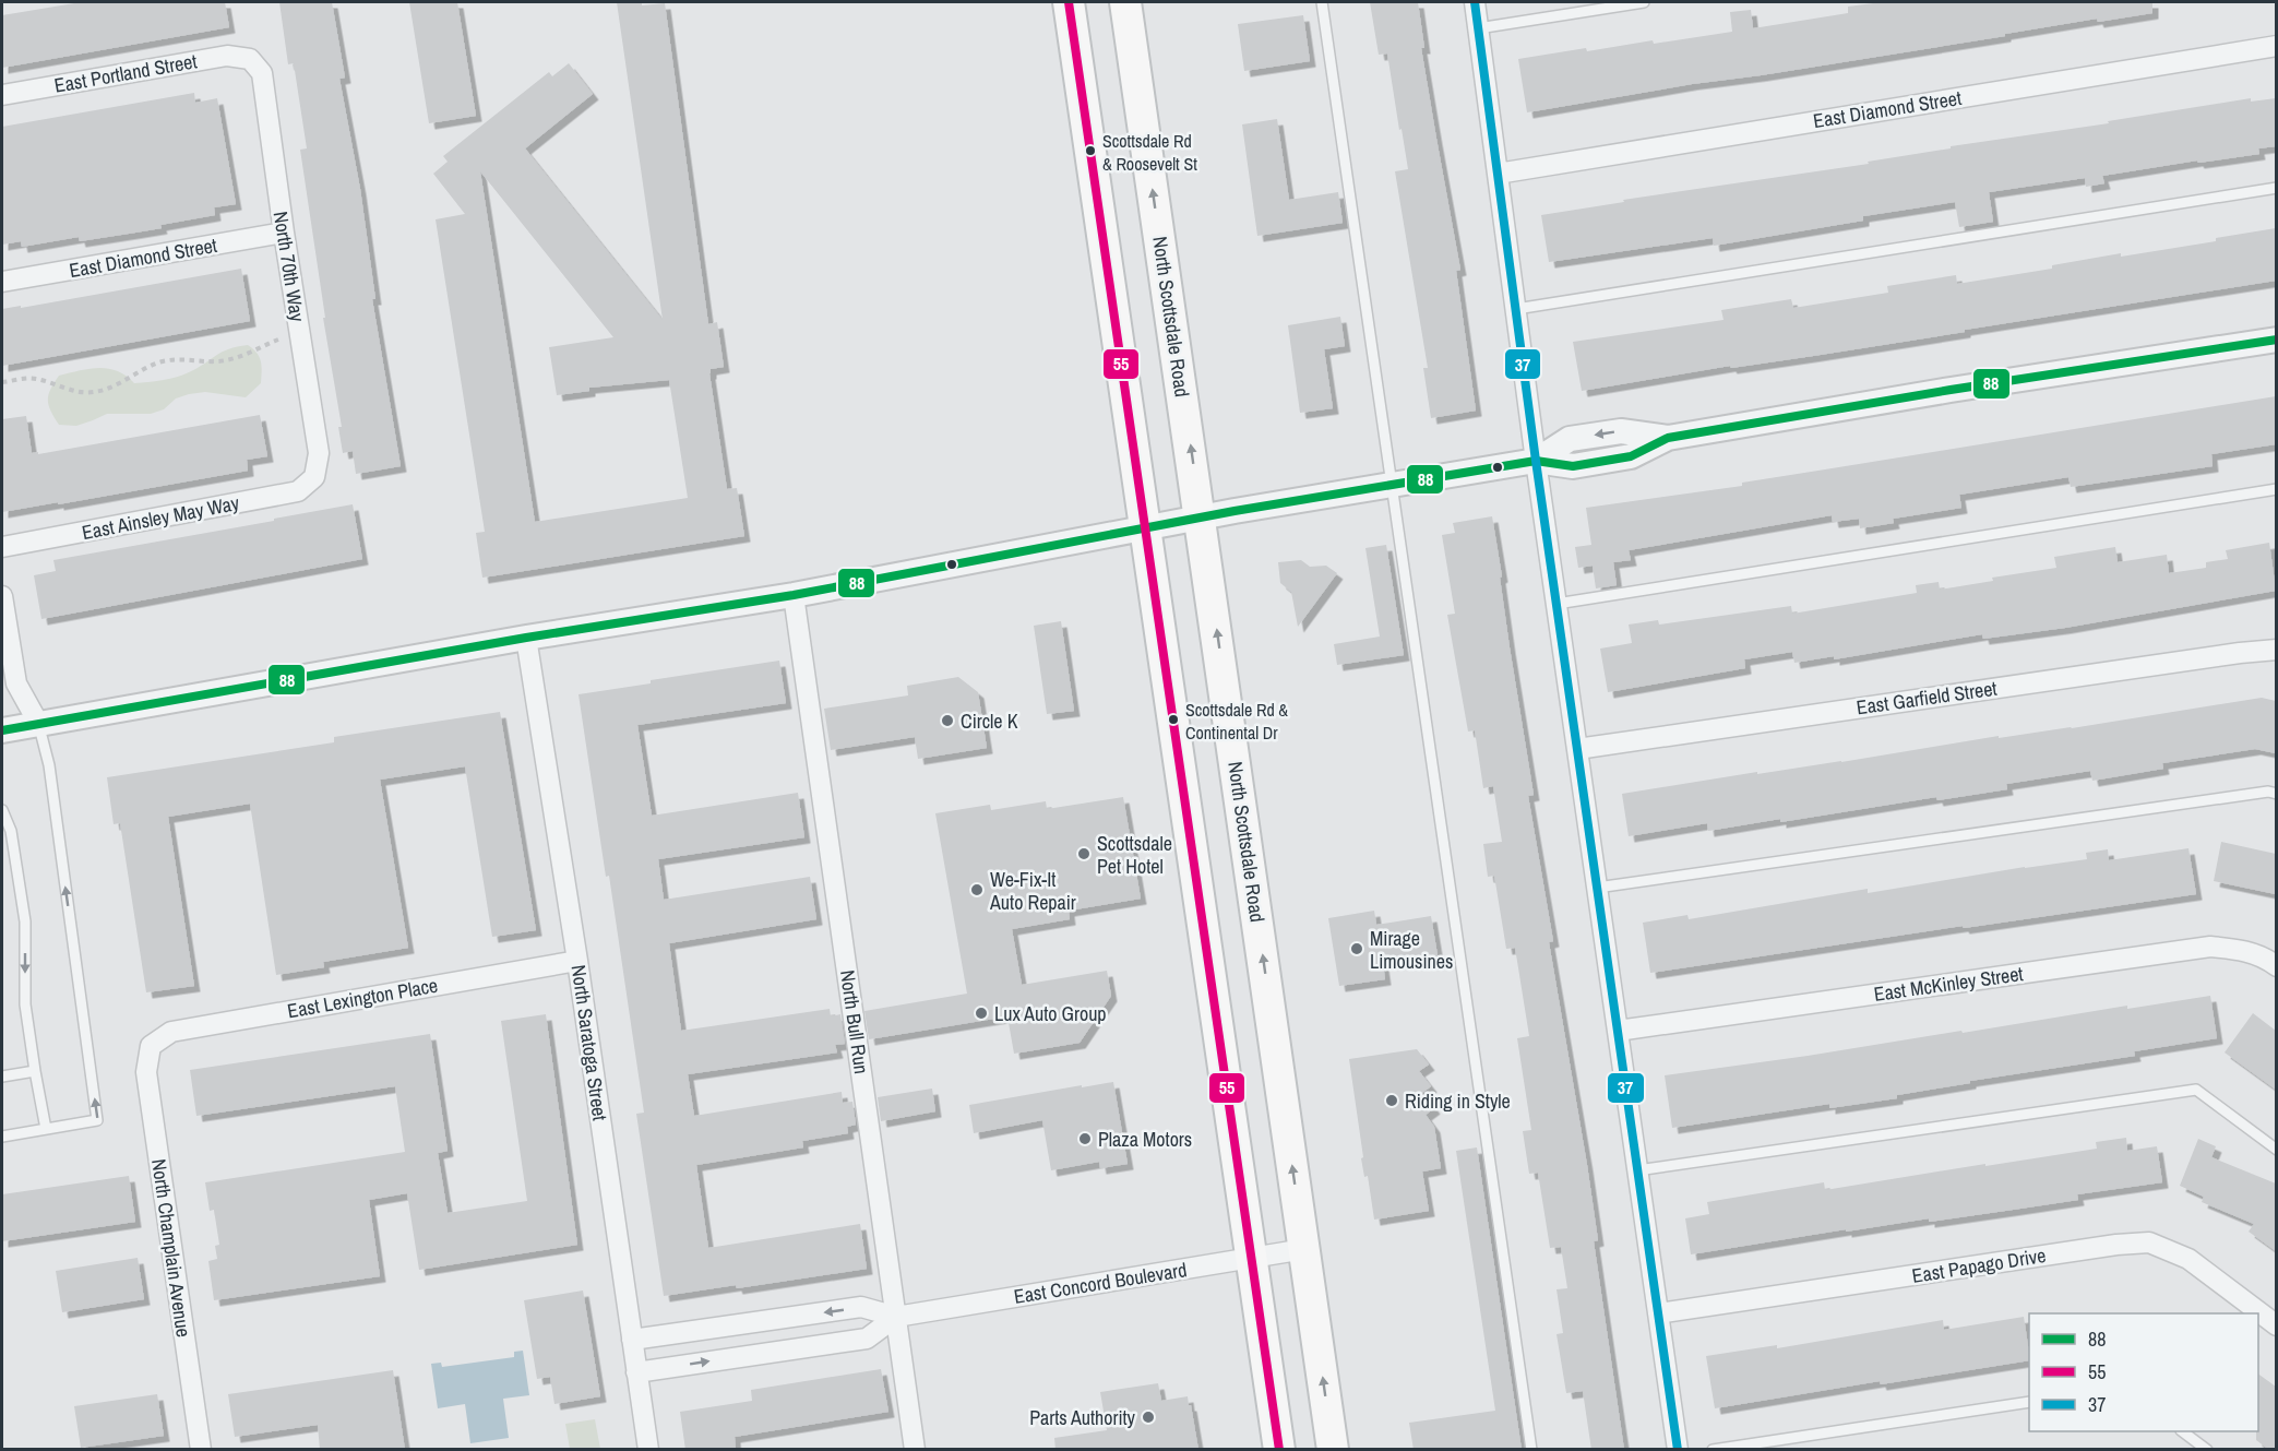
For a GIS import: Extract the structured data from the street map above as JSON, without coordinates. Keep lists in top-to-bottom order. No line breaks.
{"streets":{"main road":["North Scottsdale Road"],"street":["East Portland Street","East Diamond Street","North 70th Way","East Ainsley May Way","East Garfield Street","East McKinley Street","East Lexington Place","North Bull Run","North Saratoga Street","North Champlain Avenue","East Papago Drive","East Concord Boulevard"]},"crossings":[["East Portland Street","North 70th Way"],["East Diamond Street","North 70th Way"],["North 70th Way","East Ainsley May Way"],["North Scottsdale Road","East Concord Boulevard"],["East Lexington Place","North Saratoga Street"],["East Lexington Place","North Champlain Avenue"],["North Bull Run","East Concord Boulevard"],["North Saratoga Street","East Concord Boulevard"]],"places":["Scottsdale Rd & Roosevelt St","Scottsdale Rd & Continental Dr","Circle K","Scottsdale Pet Hotel","We-Fix-It Auto Repair","Mirage Limousines","Lux Auto Group","Riding in Style","Plaza Motors","Parts Authority"],"lines":["transit line 55","transit line 37","transit line 88"],"legend":["88","55","37"]}
